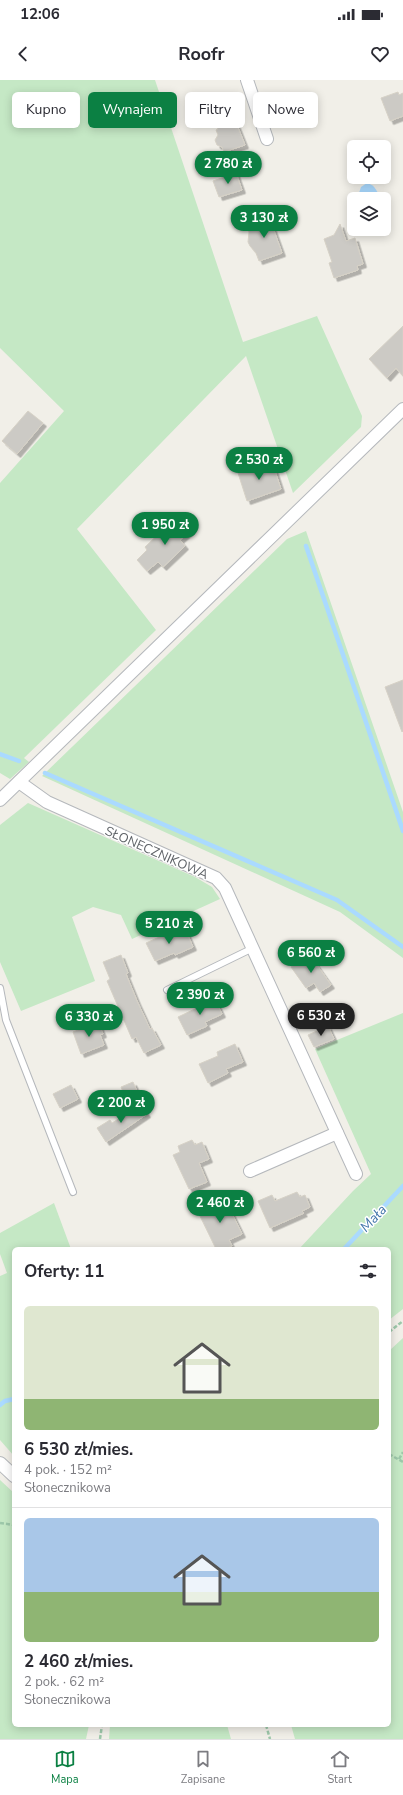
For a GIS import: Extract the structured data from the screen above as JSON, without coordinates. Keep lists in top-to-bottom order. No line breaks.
{"streets":{"street":["SŁONECZNIKOWA"]},"water":["Mała"],"page":{"status":"12:06","header":"Roofr","chip":["Kupno","Wynajem","Filtry","Nowe"],"price":["2 780 zł","3 130 zł","2 530 zł","1 950 zł","5 210 zł","6 560 zł","2 390 zł","6 530 zł","6 330 zł","2 200 zł","2 460 zł"],"heading":"Oferty: 11","list":[{"name":"6 530 zł/mies.","note":"4 pok. · 152 m² · Słonecznikowa"},{"name":"2 460 zł/mies.","note":"2 pok. · 62 m² · Słonecznikowa"}],"tabs":["Mapa","Zapisane","Start"]}}
